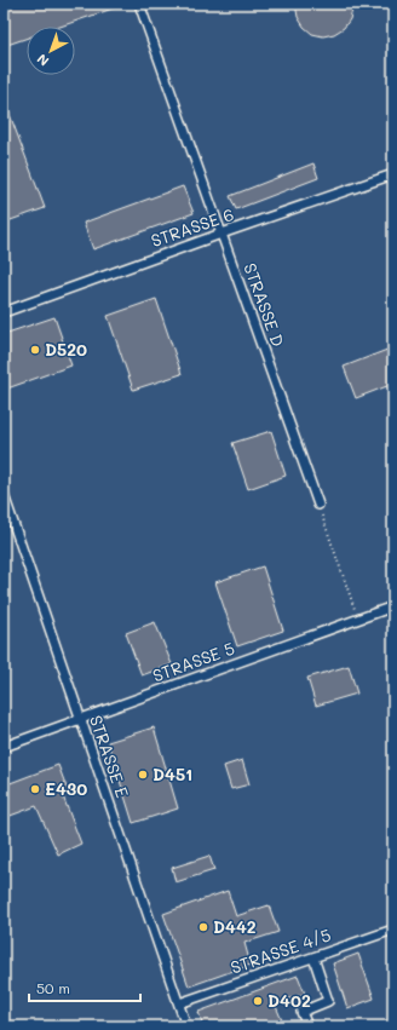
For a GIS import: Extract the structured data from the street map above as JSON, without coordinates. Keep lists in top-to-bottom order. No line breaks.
{"streets":{"lane":["STRASSE 6","STRASSE D","STRASSE 5","STRASSE E","STRASSE 4/5"]},"crossings":[["STRASSE 6","STRASSE D"],["STRASSE 5","STRASSE E"],["STRASSE E","STRASSE 4/5"]],"places":["D520","D451","E430","D442","D402"],"scale_bar":"50 m","north":"bottom left"}
